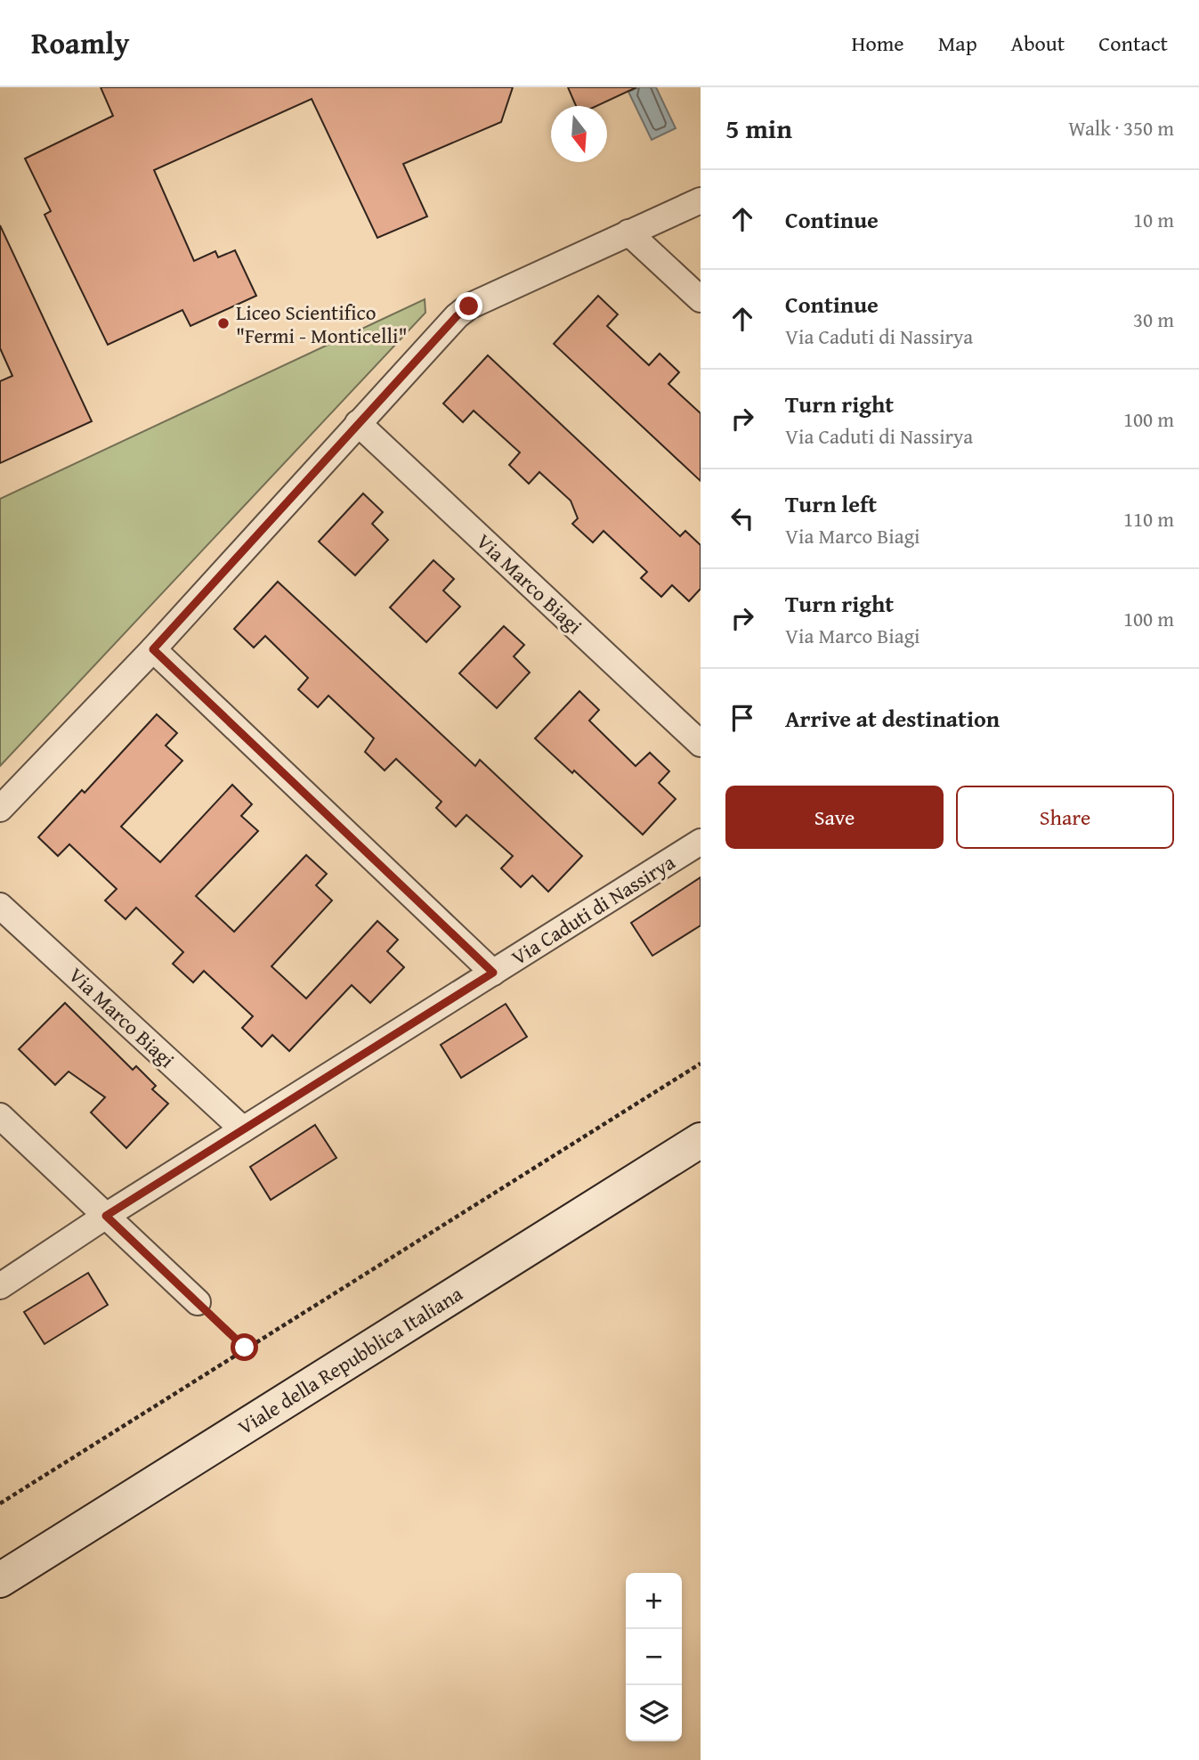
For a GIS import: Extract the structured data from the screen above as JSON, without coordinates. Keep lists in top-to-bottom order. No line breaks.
{"streets":{"street":["Via Marco Biagi","Via Caduti di Nassirya","Viale della Repubblica Italiana"]},"crossings":[["Via Marco Biagi","Via Caduti di Nassirya"]],"places":["Liceo Scientifico \"Fermi - Monticelli\""],"north":"bottom","page":{"header":"Roamly","nav":["Home","Map","About","Contact"],"heading":["5 min","Walk · 350 m"],"list":[["Continue","10 m"],["Continue","Via Caduti di Nassirya","30 m"],["Turn right","Via Caduti di Nassirya","100 m"],["Turn left","Via Marco Biagi","110 m"],["Turn right","Via Marco Biagi","100 m"],"Arrive at destination"],"buttons":["Save","Share"],"map_buttons":["+","−"]}}
